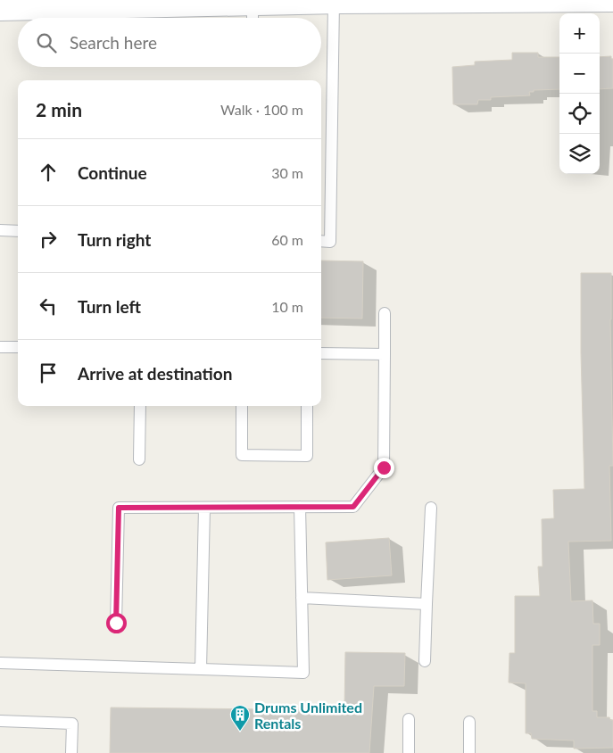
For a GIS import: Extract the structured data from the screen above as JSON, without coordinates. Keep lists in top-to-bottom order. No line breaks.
{"places":{"building":["Drums Unlimited Rentals"]},"page":{"map_buttons":["+","−"],"search":"Search here","heading":["2 min","Walk · 100 m"],"list":[["Continue","30 m"],["Turn right","60 m"],["Turn left","10 m"],"Arrive at destination"]}}
